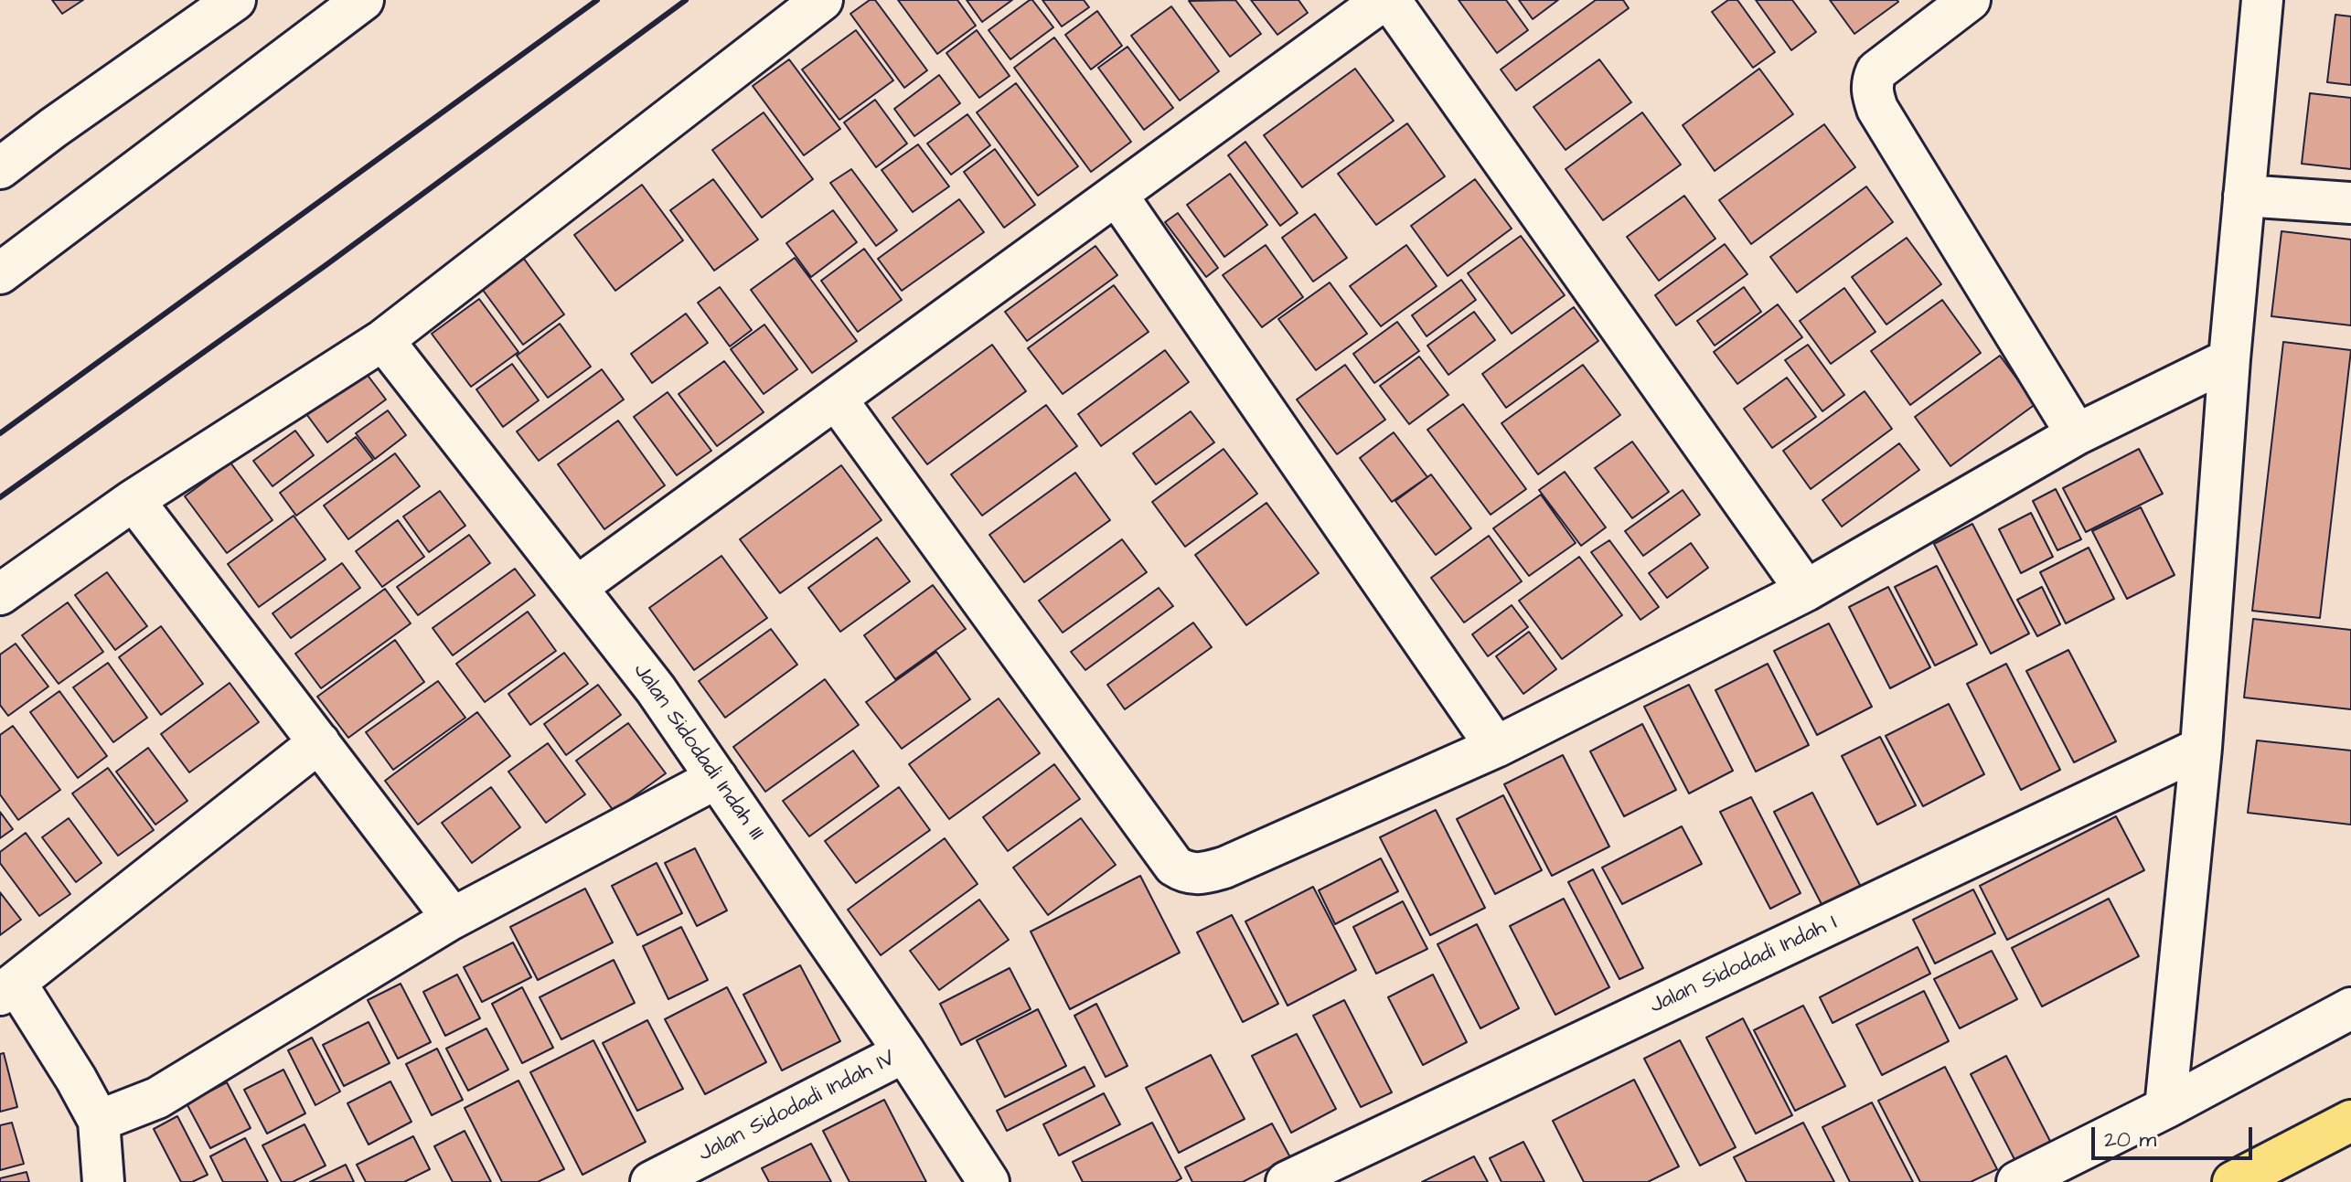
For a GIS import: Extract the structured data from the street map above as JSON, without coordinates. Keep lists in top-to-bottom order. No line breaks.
{"streets":{"street":["Jalan Sidodadi Indah III","Jalan Sidodadi Indah I","Jalan Sidodadi Indah IV"]},"crossings":[["Jalan Sidodadi Indah III","Jalan Sidodadi Indah IV"]],"scale_bar":"20 m"}
